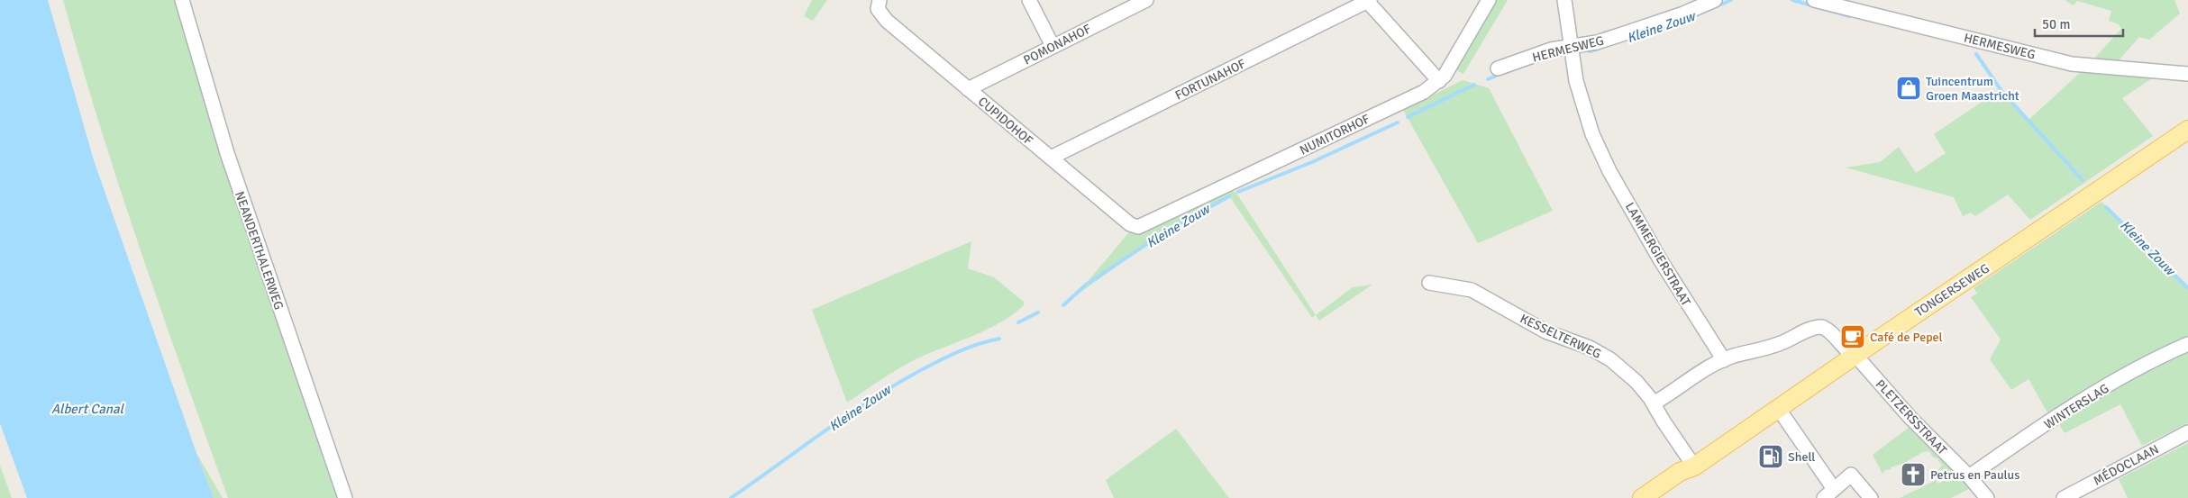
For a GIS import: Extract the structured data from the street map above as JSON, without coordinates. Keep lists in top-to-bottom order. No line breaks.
{"streets":{"main road":["TONGERSEWEG"],"street":["POMONAHOF","HERMESWEG","FORTUNAHOF","CUPIDOHOF","NUMITORHOF","NEANDERTHALERWEG","LAMMERGIERSTRAAT","KESSELTERWEG","WINTERSLAG","PLETZERSSTRAAT","MÉDOCLAAN"]},"crossings":[["POMONAHOF","CUPIDOHOF"],["HERMESWEG","LAMMERGIERSTRAAT"],["FORTUNAHOF","CUPIDOHOF"],["CUPIDOHOF","NUMITORHOF"],["TONGERSEWEG","KESSELTERWEG"],["TONGERSEWEG","PLETZERSSTRAAT"],["WINTERSLAG","PLETZERSSTRAAT"]],"water":["Kleine Zouw","Albert Canal"],"places":{"shop":["Tuincentrum Groen Maastricht"],"cafe":["Café de Pepel"],"fuel station":["Shell"],"church":["Petrus en Paulus"]},"scale_bar":"50 m"}
